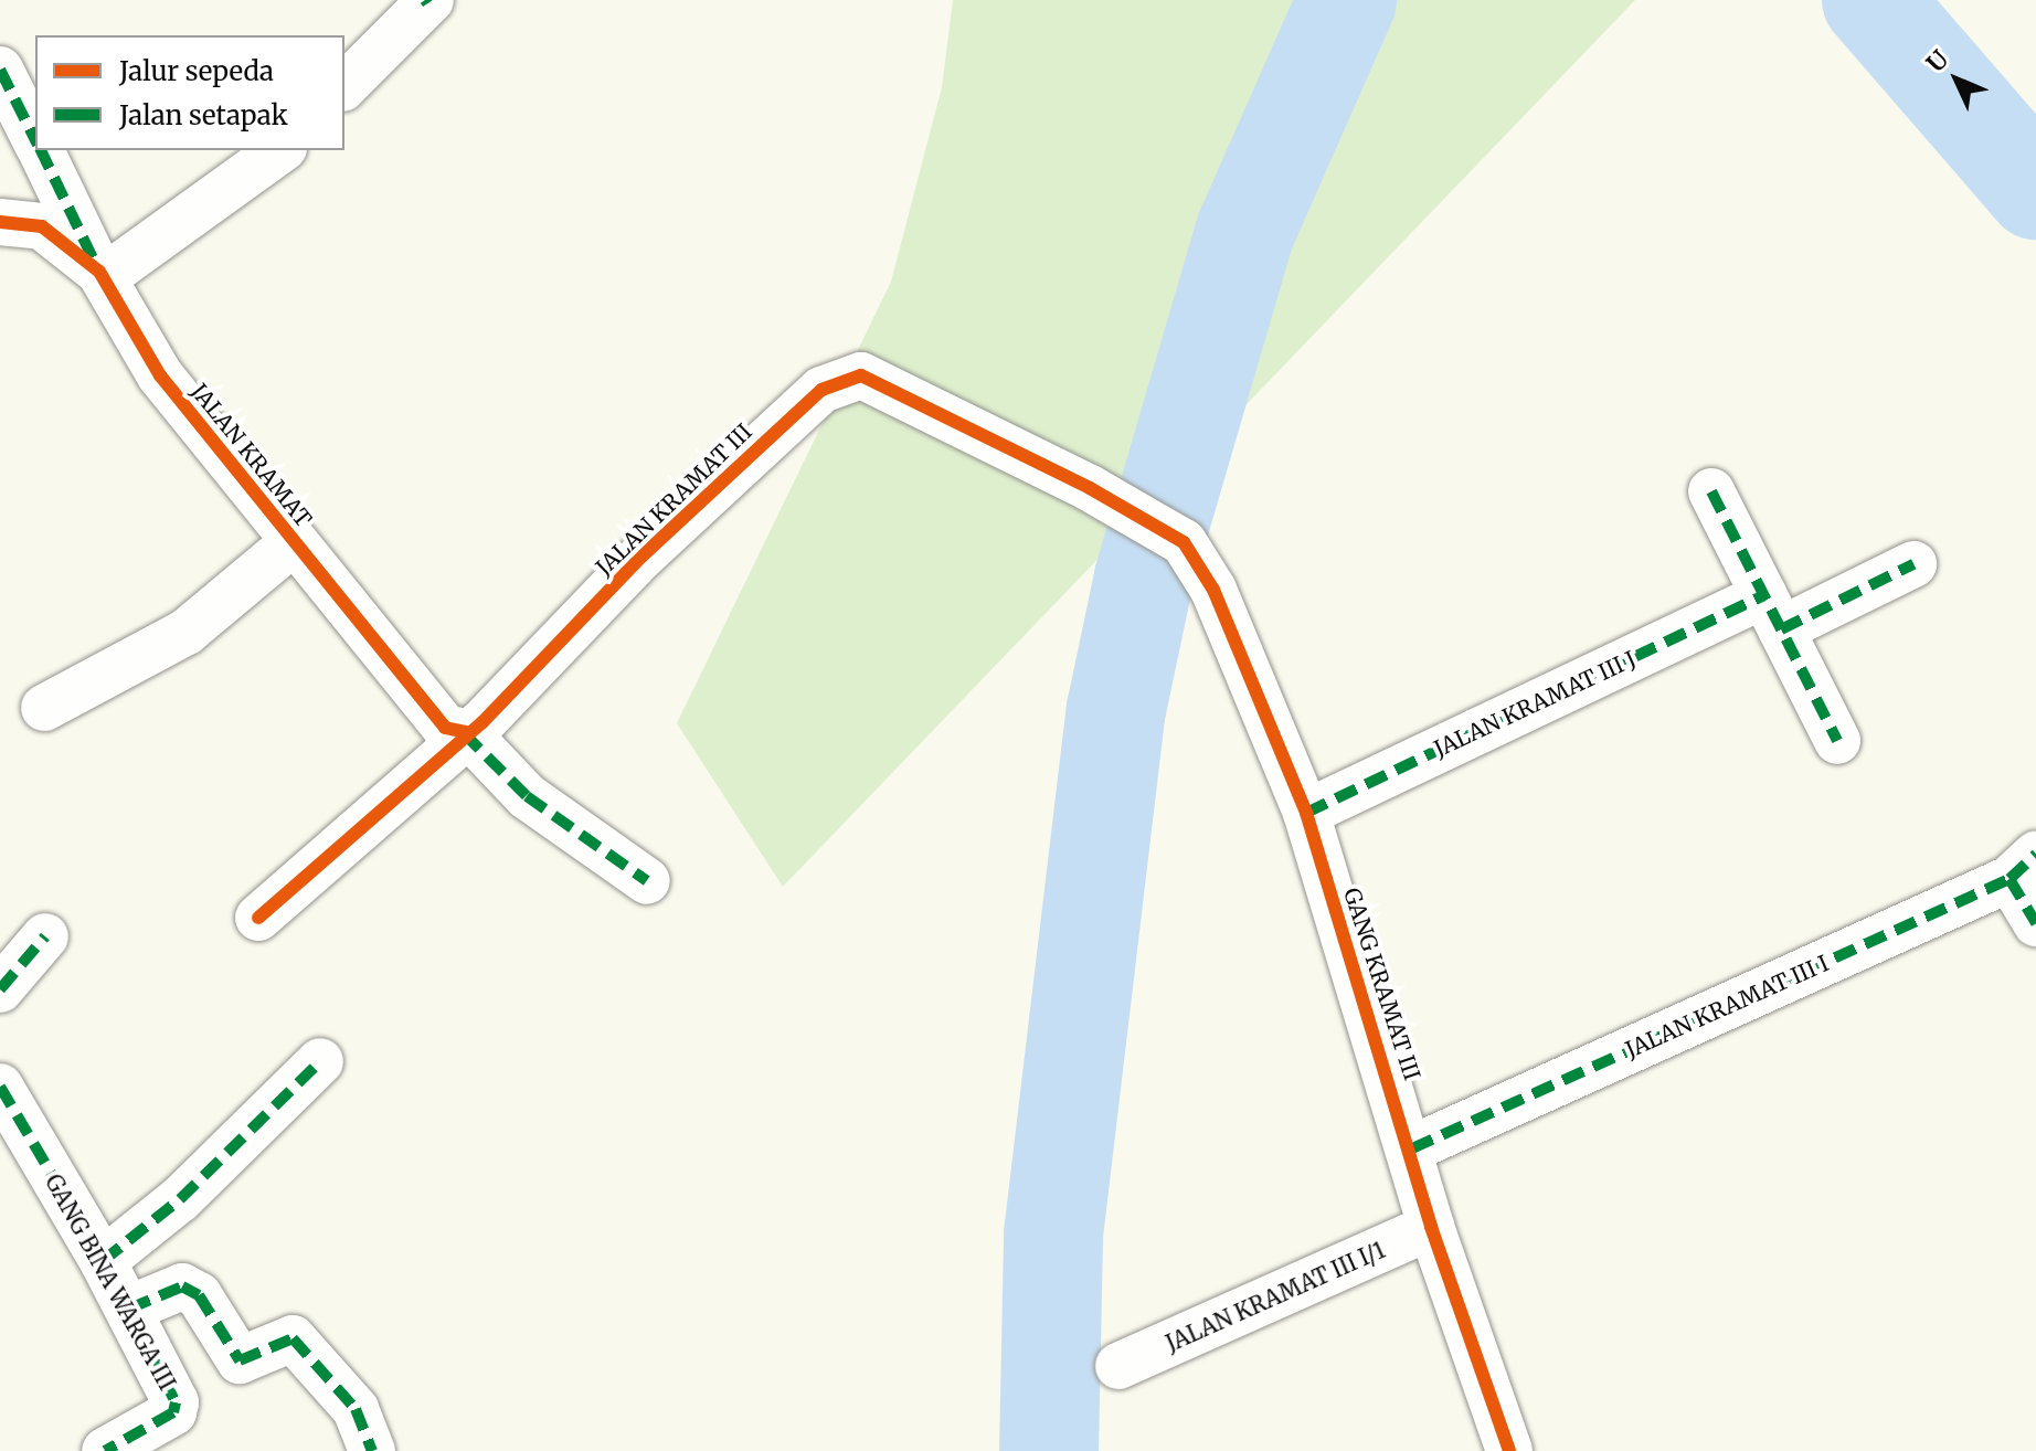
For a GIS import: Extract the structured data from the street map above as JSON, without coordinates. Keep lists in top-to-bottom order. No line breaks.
{"streets":{"street":["JALAN KRAMAT","JALAN KRAMAT III","JALAN KRAMAT III J","GANG KRAMAT III","JALAN KRAMAT III I","GANG BINA WARGA III","JALAN KRAMAT III I/1"]},"crossings":[["JALAN KRAMAT","JALAN KRAMAT III"],["JALAN KRAMAT III","GANG KRAMAT III"],["JALAN KRAMAT III J","GANG KRAMAT III"],["GANG KRAMAT III","JALAN KRAMAT III I"],["GANG KRAMAT III","JALAN KRAMAT III I/1"]],"legend":["Jalur sepeda","Jalan setapak"],"north":"top left"}
